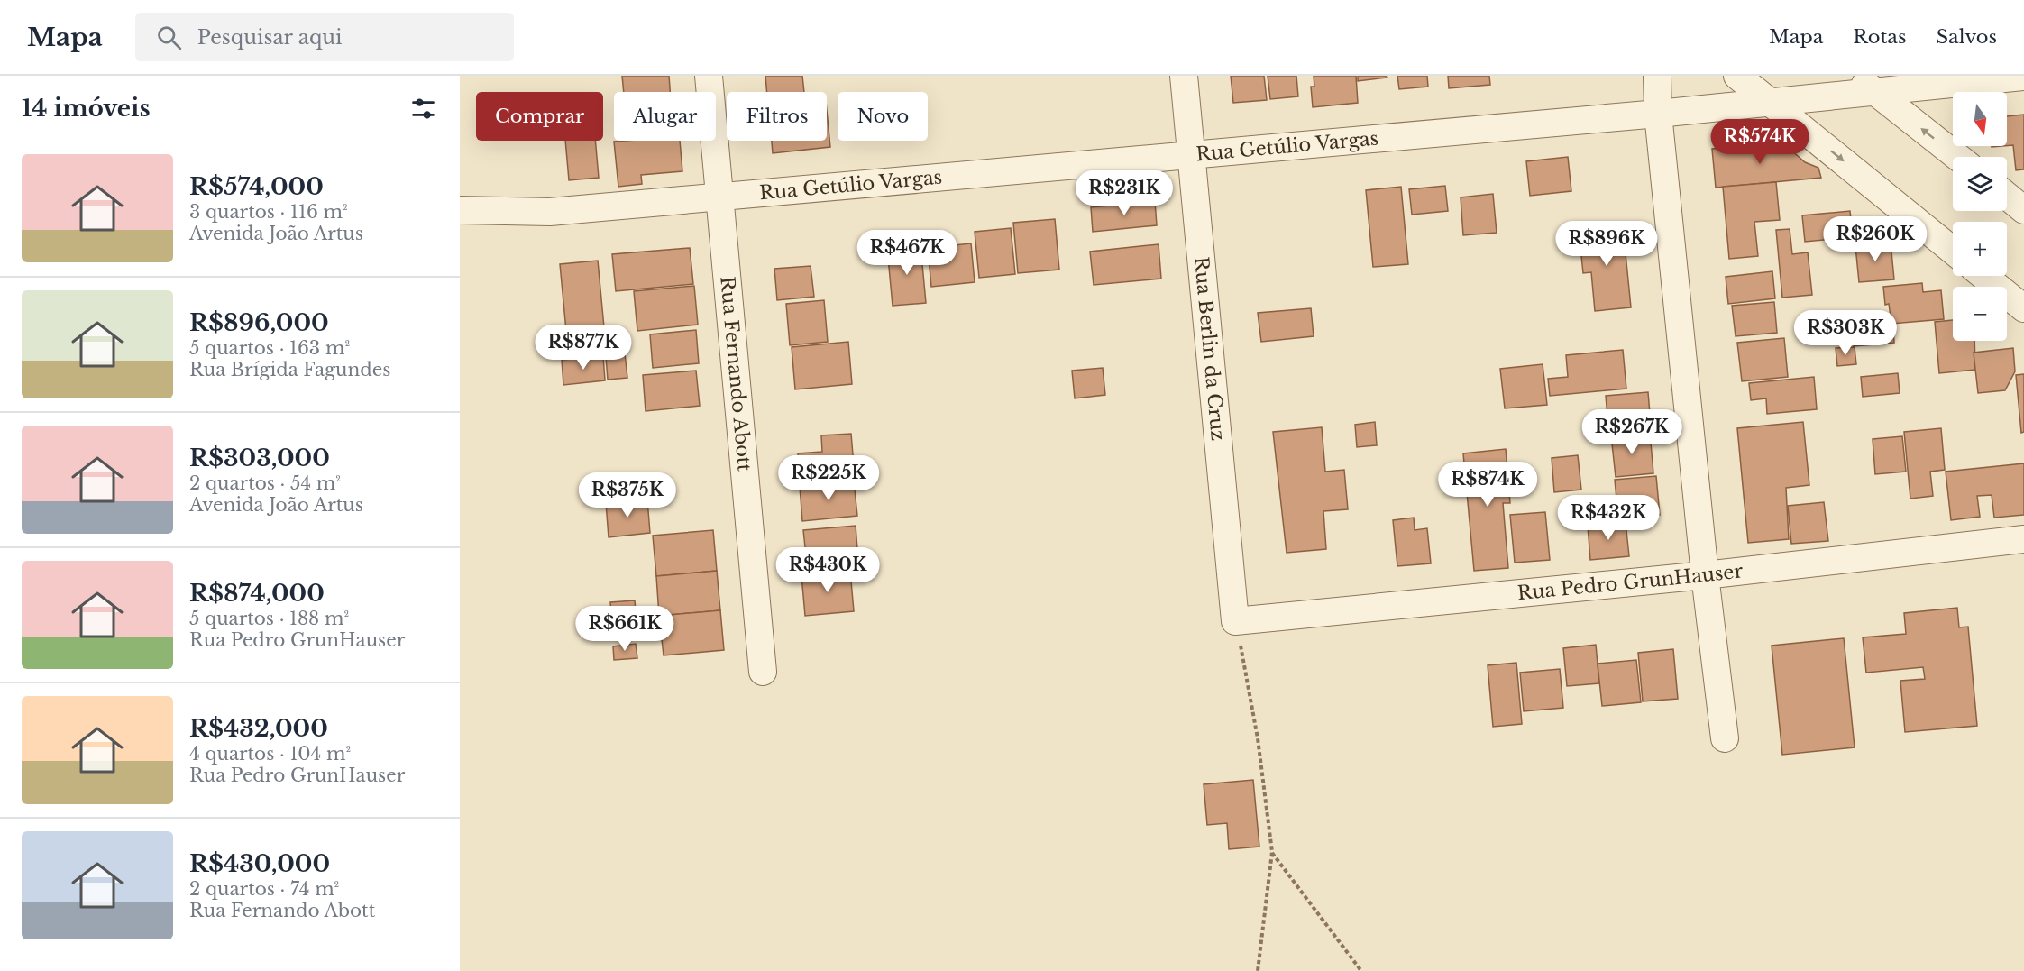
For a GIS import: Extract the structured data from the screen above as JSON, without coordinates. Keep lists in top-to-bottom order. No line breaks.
{"streets":{"street":["Rua Getúlio Vargas","Rua Berlin da Cruz","Rua Fernando Abott","Rua Pedro GrunHauser"]},"crossings":[["Rua Getúlio Vargas","Rua Berlin da Cruz"],["Rua Getúlio Vargas","Rua Fernando Abott"],["Rua Berlin da Cruz","Rua Pedro GrunHauser"]],"north":"bottom","page":{"header":"Mapa","search":"Pesquisar aqui","nav":["Mapa","Rotas","Salvos"],"heading":"14 imóveis","map_buttons":["+","−"],"chip":["Comprar","Alugar","Filtros","Novo"],"price":["R$574K","R$231K","R$260K","R$896K","R$467K","R$303K","R$877K","R$267K","R$225K","R$874K","R$375K","R$432K","R$430K","R$661K"],"list":[{"name":"R$574,000","note":"3 quartos · 116 m² · Avenida João Artus"},{"name":"R$896,000","note":"5 quartos · 163 m² · Rua Brígida Fagundes"},{"name":"R$303,000","note":"2 quartos · 54 m² · Avenida João Artus"},{"name":"R$874,000","note":"5 quartos · 188 m² · Rua Pedro GrunHauser"},{"name":"R$432,000","note":"4 quartos · 104 m² · Rua Pedro GrunHauser"},{"name":"R$430,000","note":"2 quartos · 74 m² · Rua Fernando Abott"}]}}
